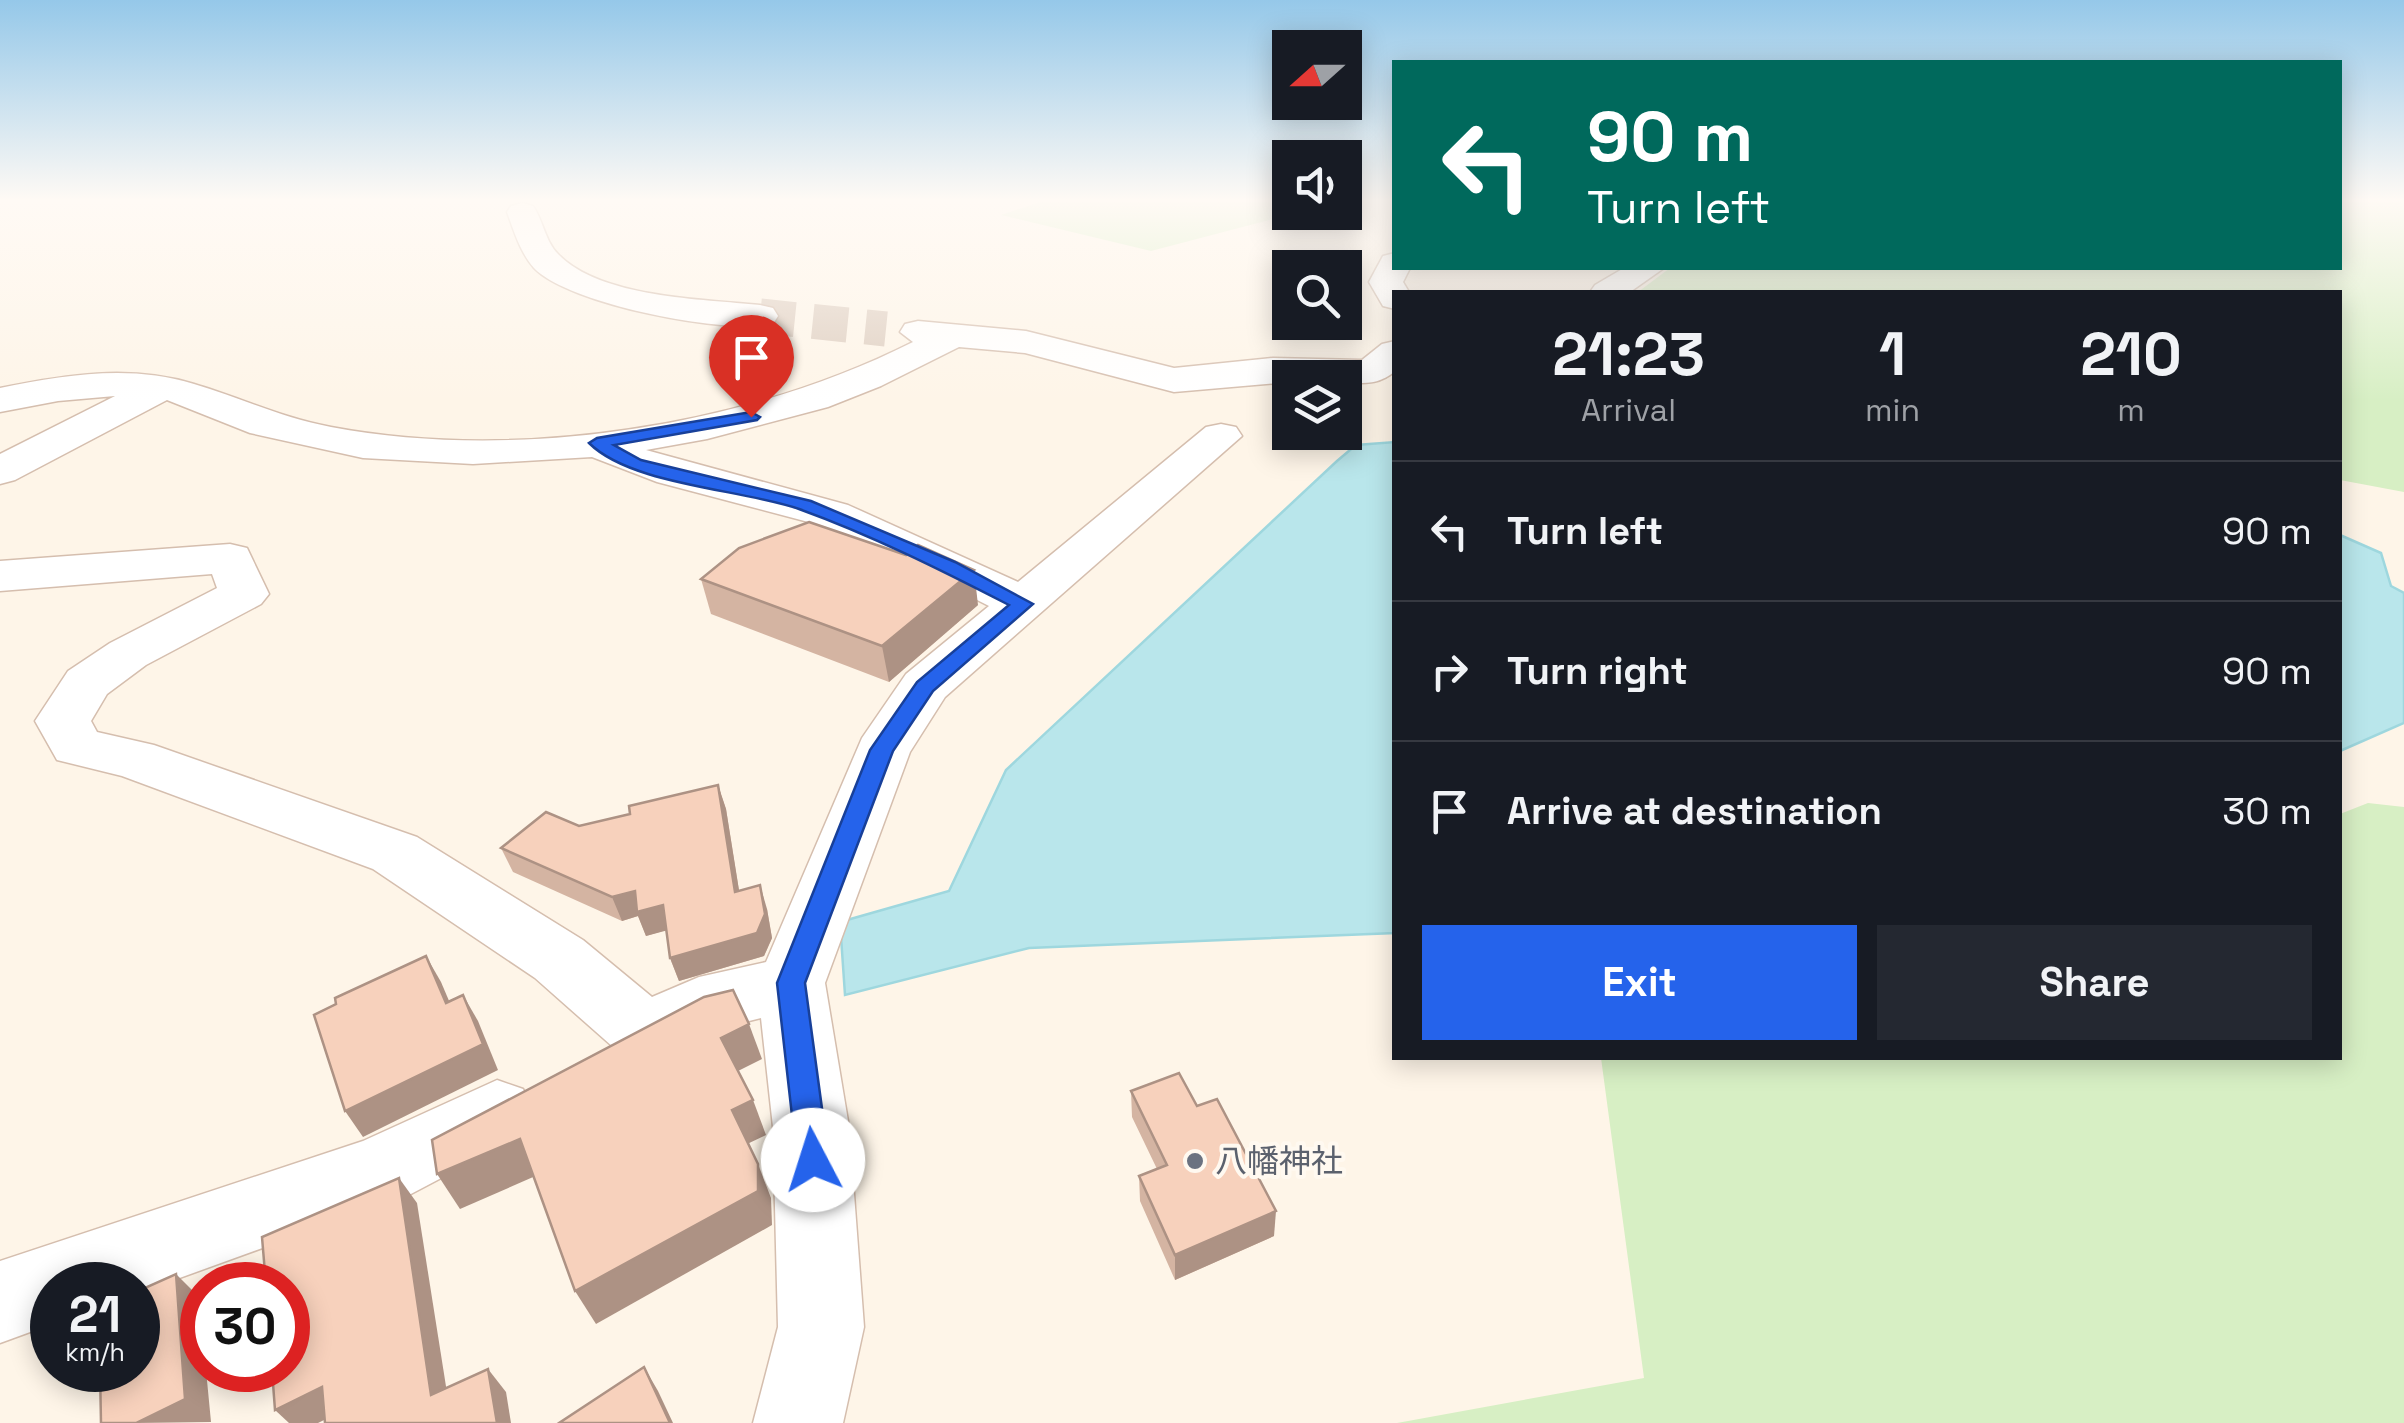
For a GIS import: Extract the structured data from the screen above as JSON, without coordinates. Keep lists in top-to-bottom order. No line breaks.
{"places":["八幡神社"],"north":"left","page":{"turn":["90 m","Turn left"],"eta":["21:23","Arrival","1","min","210","m"],"list":[{"name":"Turn left","value":"90 m"},{"name":"Turn right","value":"90 m"},{"name":"Arrive at destination","value":"30 m"}],"buttons":["Exit","Share"],"speed":"21 km/h","limit":"30"}}
